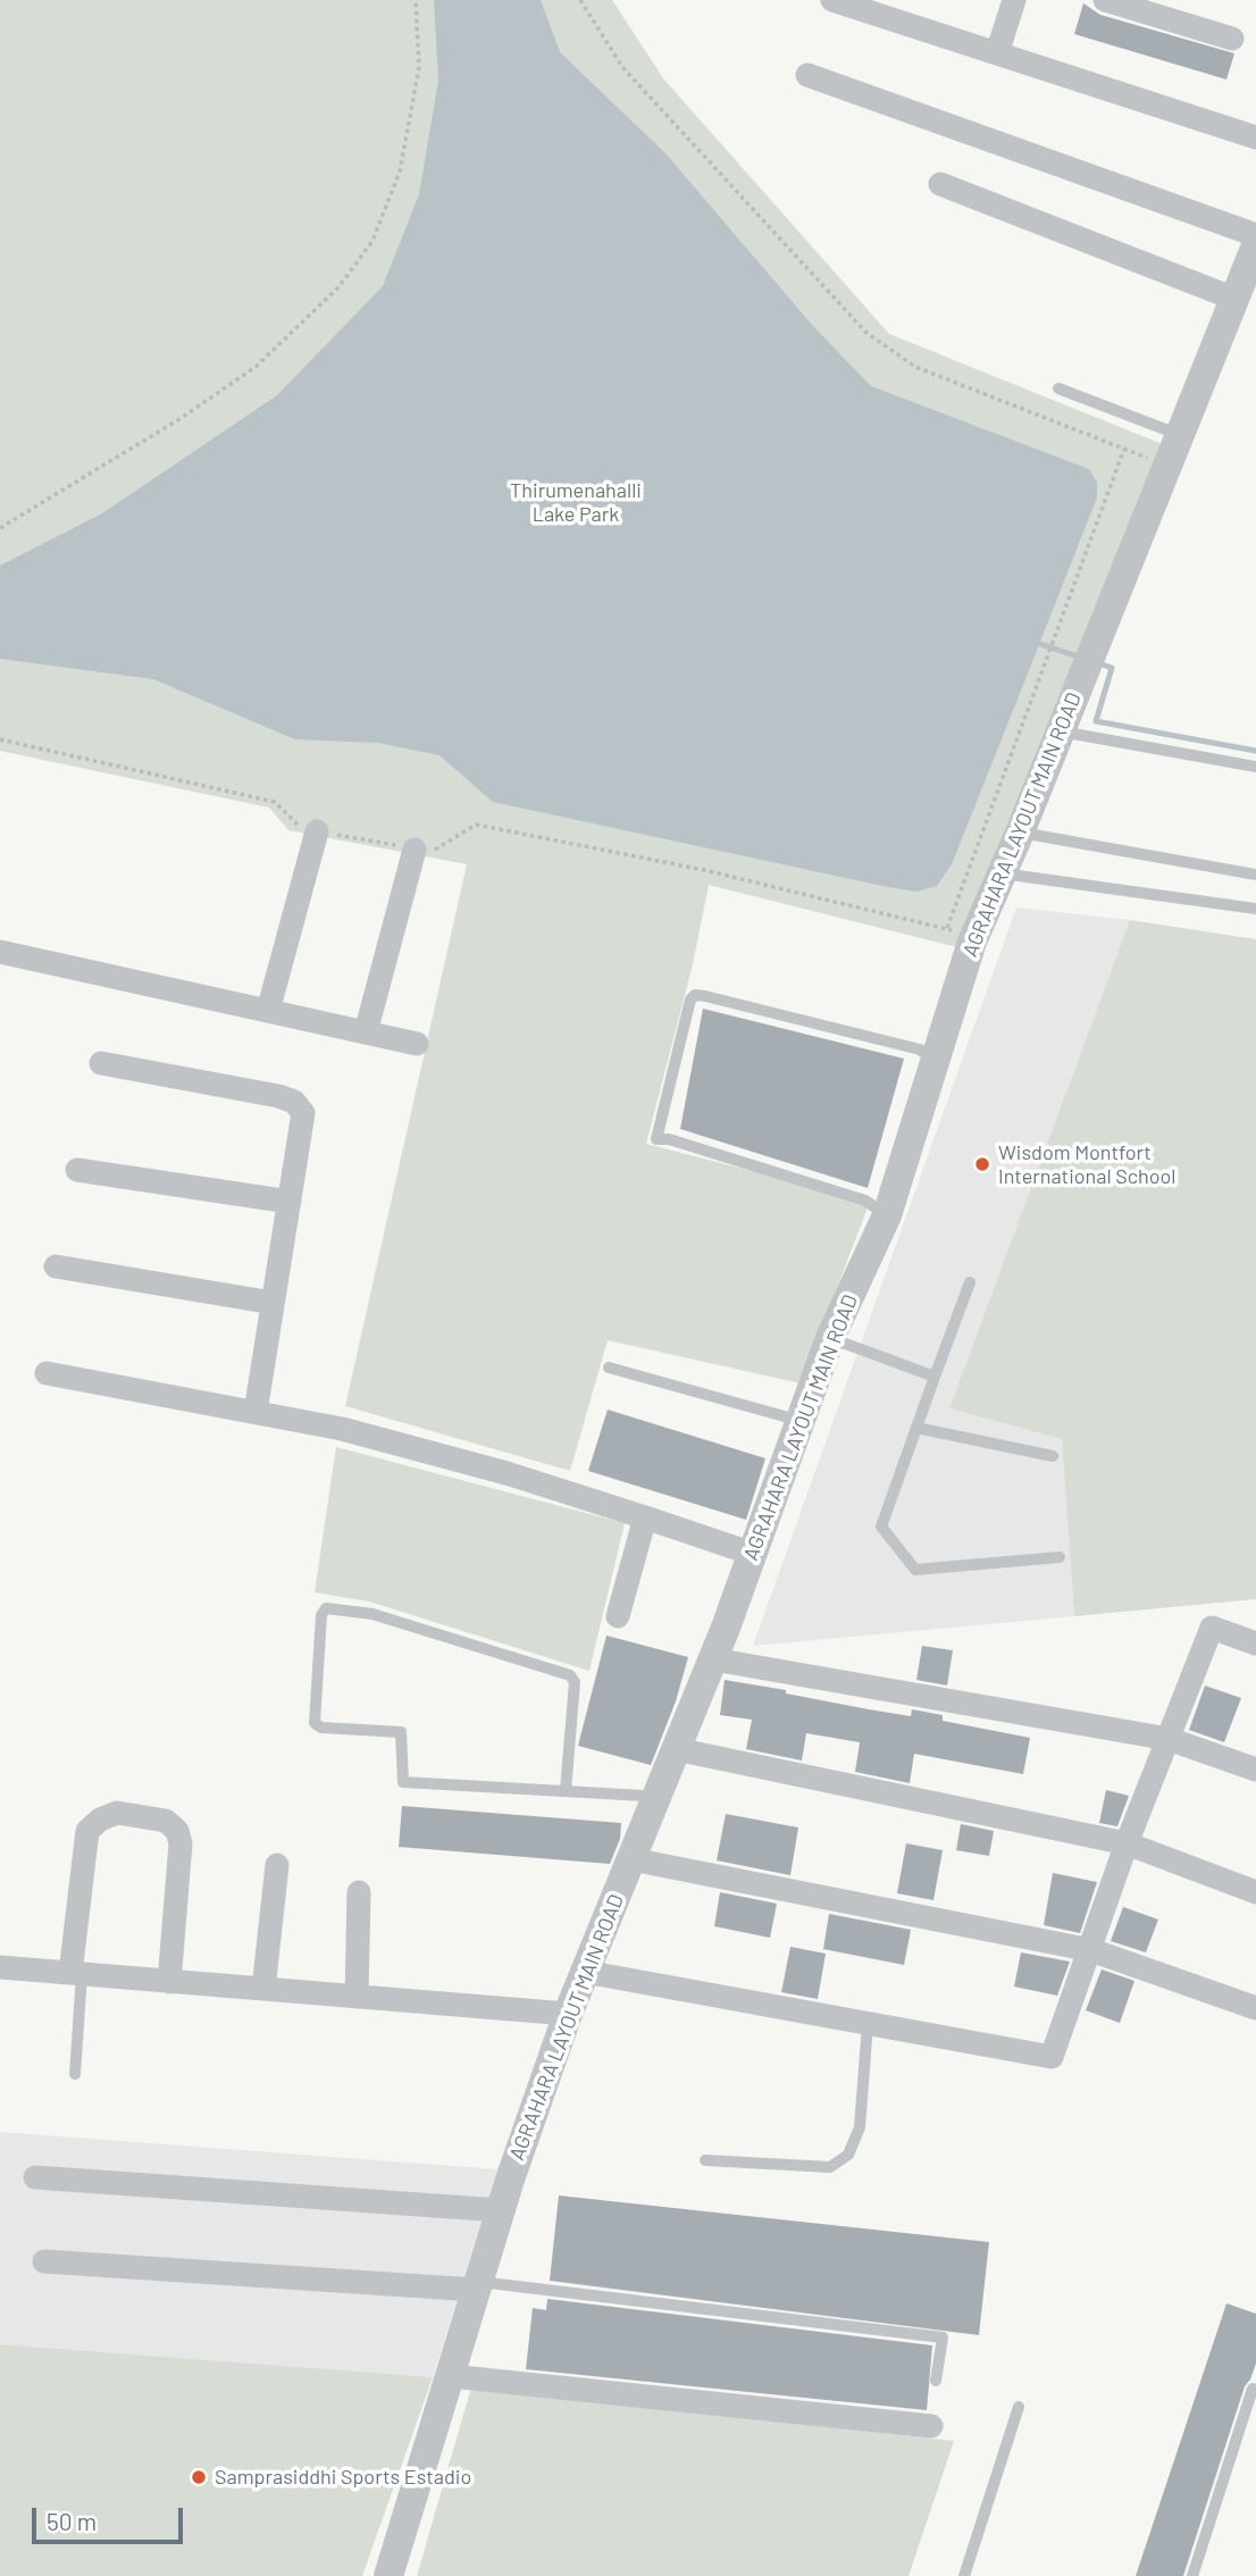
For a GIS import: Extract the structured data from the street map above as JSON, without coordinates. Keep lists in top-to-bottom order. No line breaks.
{"streets":{"street":["AGRAHARA LAYOUT MAIN ROAD"]},"parks":["Thirumenahalli Lake Park"],"places":["Wisdom Montfort International School","Samprasiddhi Sports Estadio"],"scale_bar":"50 m"}
